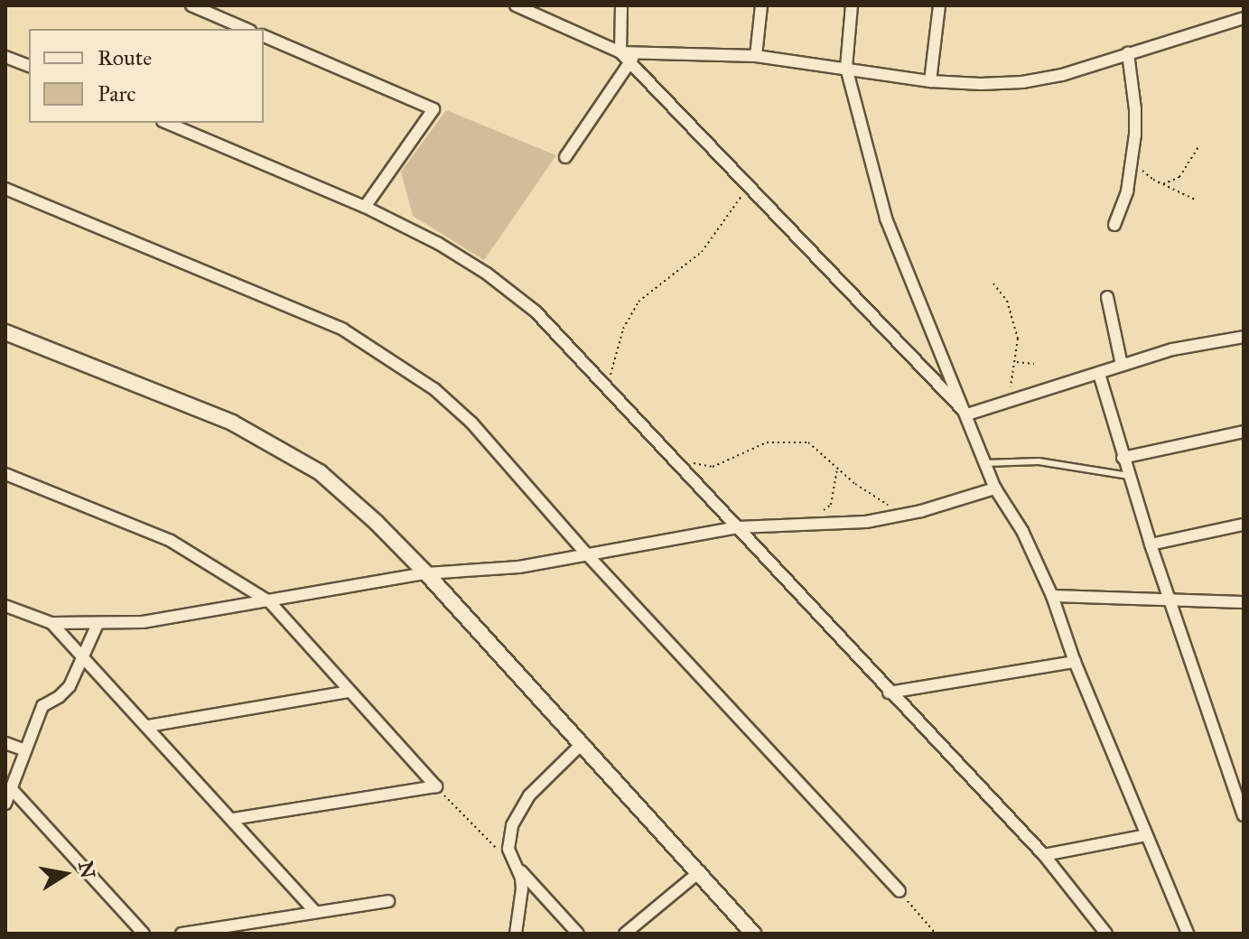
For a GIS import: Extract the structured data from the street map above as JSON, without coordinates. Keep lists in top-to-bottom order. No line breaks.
{"legend":["Route","Parc"],"north":"right"}
